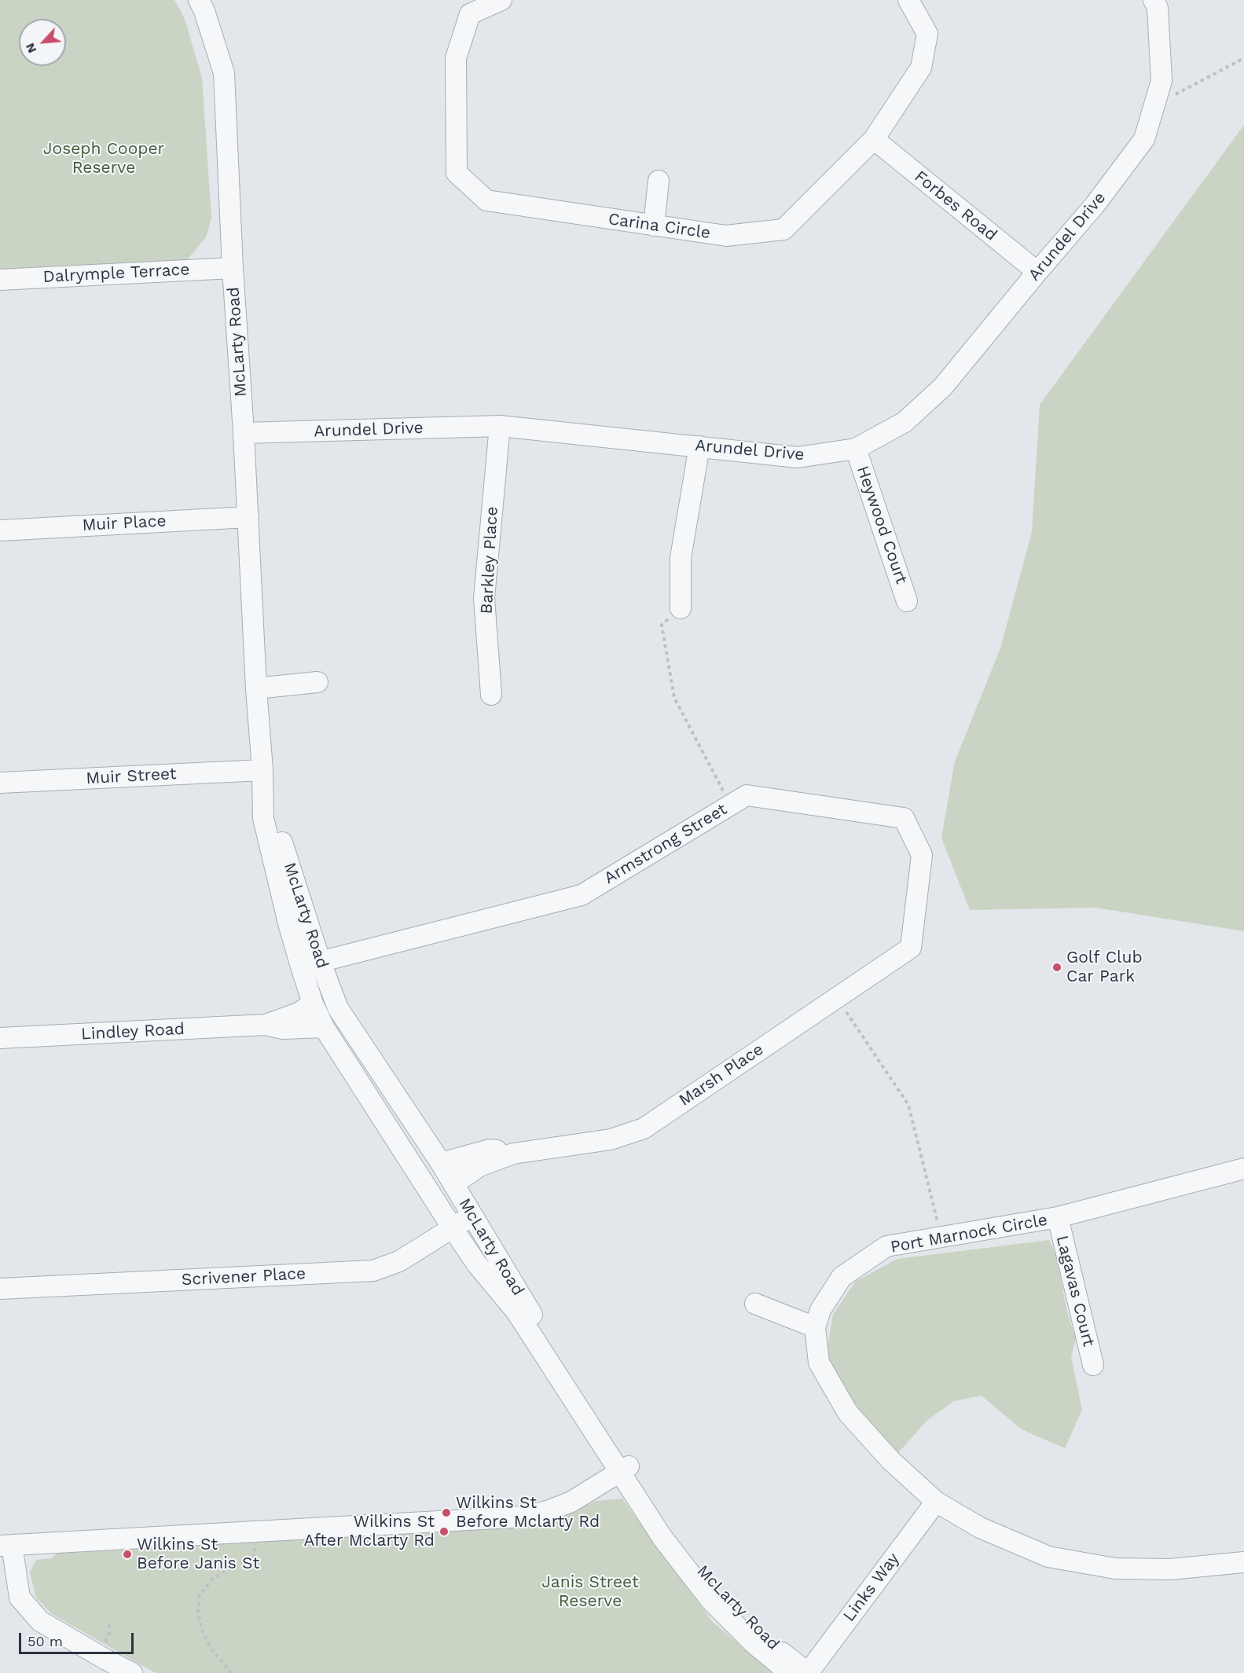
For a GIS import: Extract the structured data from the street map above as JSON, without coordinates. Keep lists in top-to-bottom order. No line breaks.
{"streets":{"street":["Forbes Road","Carina Circle","Arundel Drive","Dalrymple Terrace","McLarty Road","Muir Place","Heywood Court","Barkley Place","Muir Street","Armstrong Street","Lindley Road","Marsh Place","Port Marnock Circle","Scrivener Place","Lagavas Court","Links Way"]},"crossings":[["Forbes Road","Carina Circle"],["Forbes Road","Arundel Drive"],["Arundel Drive","McLarty Road"],["Arundel Drive","Heywood Court"],["Arundel Drive","Barkley Place"],["Dalrymple Terrace","McLarty Road"],["McLarty Road","Muir Place"],["McLarty Road","Muir Street"],["McLarty Road","Armstrong Street"],["McLarty Road","Lindley Road"],["McLarty Road","Marsh Place"],["McLarty Road","Scrivener Place"],["McLarty Road","Links Way"],["Armstrong Street","Marsh Place"],["Port Marnock Circle","Lagavas Court"],["Port Marnock Circle","Links Way"]],"parks":["Joseph Cooper Reserve","Janis Street Reserve"],"places":["Golf Club Car Park","Wilkins St Before Mclarty Rd","Wilkins St After Mclarty Rd","Wilkins St Before Janis St"],"scale_bar":"50 m","north":"bottom left"}
